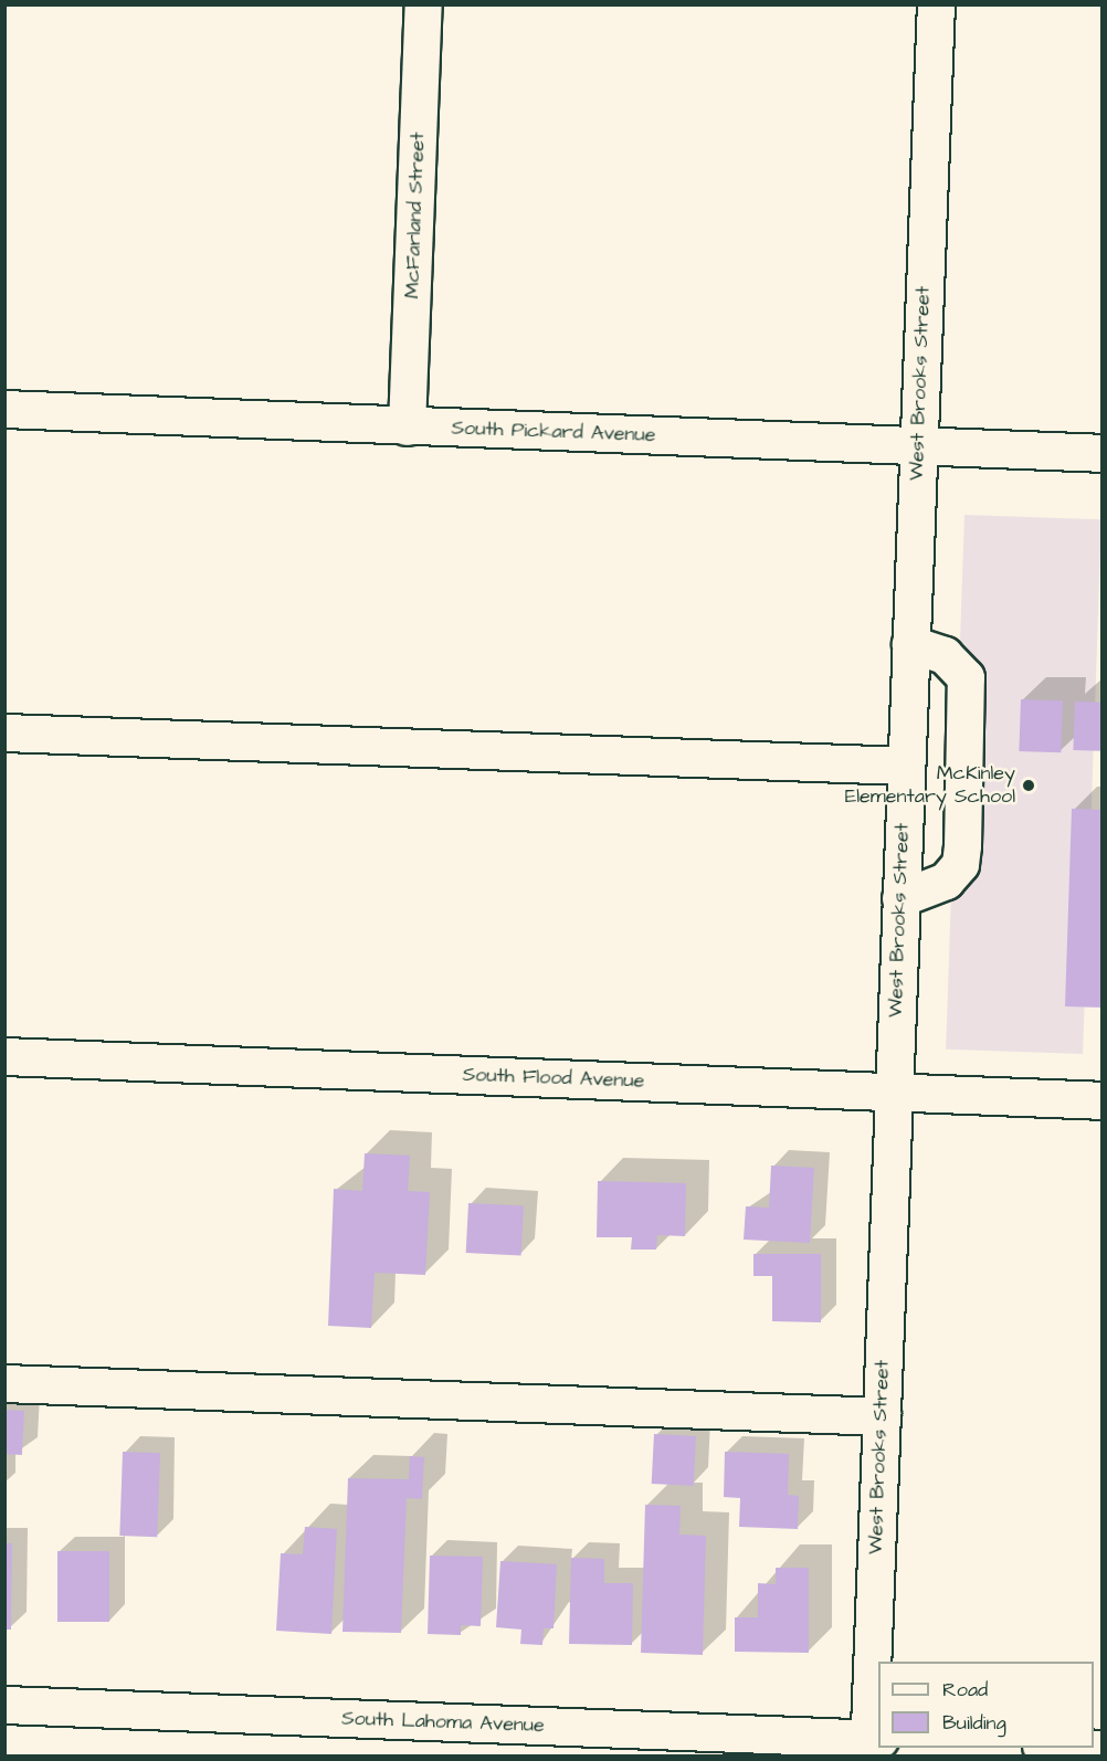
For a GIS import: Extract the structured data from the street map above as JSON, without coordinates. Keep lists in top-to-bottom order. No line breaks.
{"streets":{"street":["McFarland Street","West Brooks Street","South Pickard Avenue","South Flood Avenue","South Lahoma Avenue"]},"crossings":[["McFarland Street","South Pickard Avenue"],["West Brooks Street","South Pickard Avenue"],["West Brooks Street","South Flood Avenue"],["West Brooks Street","South Lahoma Avenue"]],"places":["McKinley Elementary School"],"legend":["Road","Building"]}
